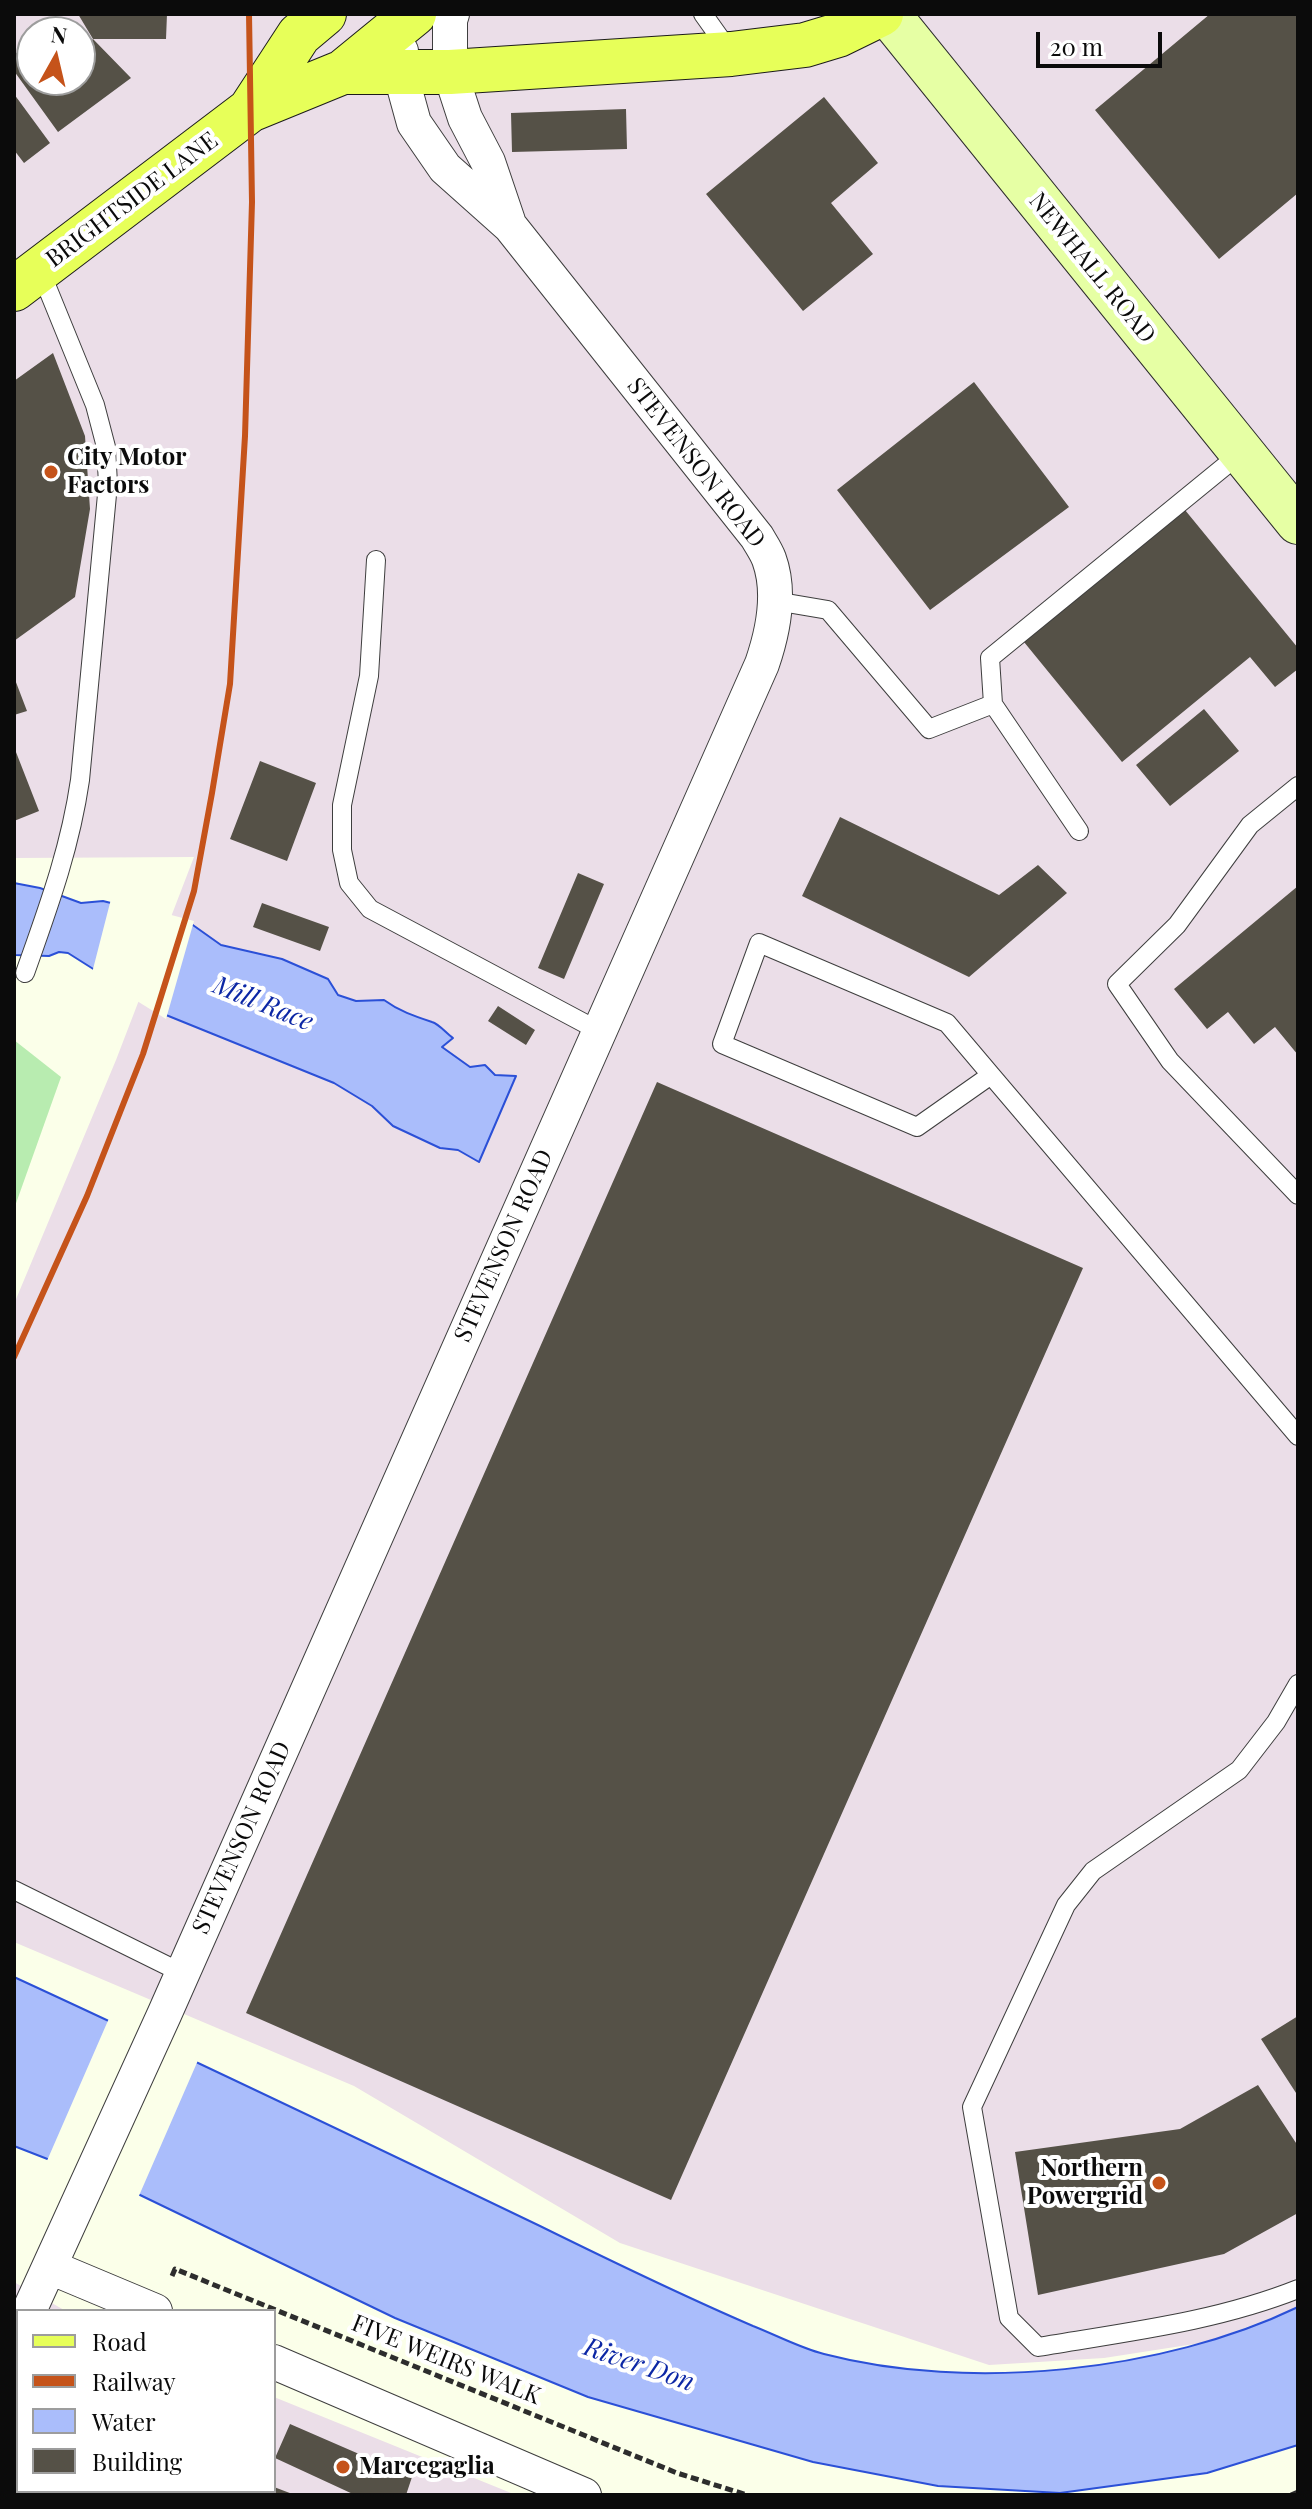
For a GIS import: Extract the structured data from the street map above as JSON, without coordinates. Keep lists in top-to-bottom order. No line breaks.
{"streets":{"main road":["BRIGHTSIDE LANE","NEWHALL ROAD"],"street":["STEVENSON ROAD"],"path":["FIVE WEIRS WALK"]},"crossings":[["BRIGHTSIDE LANE","STEVENSON ROAD"]],"water":["Mill Race","River Don"],"places":["City Motor Factors","Northern Powergrid","Marcegaglia"],"legend":["Road","Railway","Water","Building"],"scale_bar":"20 m","north":"top"}
